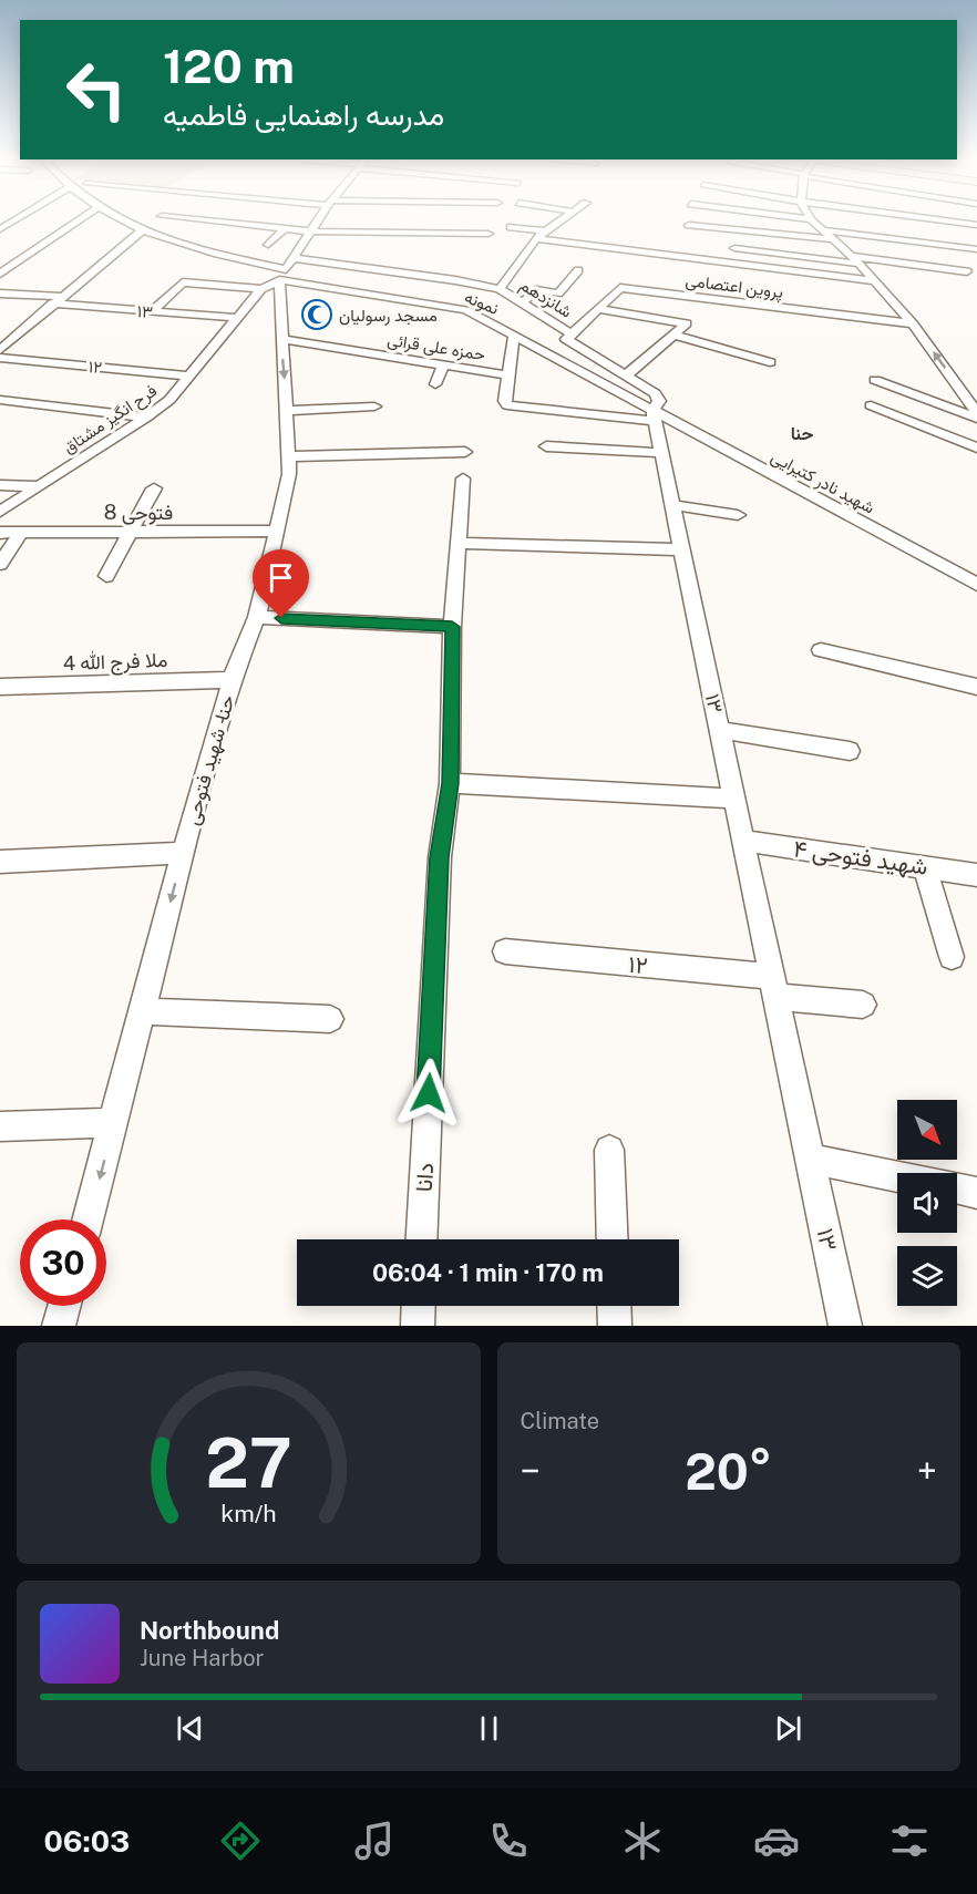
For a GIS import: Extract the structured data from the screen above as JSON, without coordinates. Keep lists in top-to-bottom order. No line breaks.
{"streets":{"street":["پروین اعتصامی","شانزدهم","نمونه","۱۳","حمزه علی قرائی","۱۲","فرح انگیز مشتاق","شهید نادر کتیرایی","فتوحی 8","4 ملا فرج الله","حنا- شهید فتوحی","شهید فتوحی ۴","دانا"]},"crossings":[["پروین اعتصامی","شانزدهم"],["پروین اعتصامی","نمونه"],["شانزدهم","نمونه"],["شانزدهم","۱۳"],["شانزدهم","فرح انگیز مشتاق"],["شانزدهم","شهید نادر کتیرایی"],["نمونه","۱۳"],["نمونه","فرح انگیز مشتاق"],["نمونه","شهید نادر کتیرایی"],["نمونه","حنا- شهید فتوحی"],["۱۳","۱۲"],["۱۳","فرح انگیز مشتاق"],["۱۳","شهید نادر کتیرایی"],["۱۳","شهید فتوحی ۴"],["حمزه علی قرائی","حنا- شهید فتوحی"],["۱۲","فرح انگیز مشتاق"],["فرح انگیز مشتاق","حنا- شهید فتوحی"],["فتوحی 8","حنا- شهید فتوحی"],["4 ملا فرج الله","حنا- شهید فتوحی"]],"districts":["حنا"],"places":{"mosque":["مسجد رسولیان"]},"north":"bottom right","page":{"turn":["120 m","مدرسه راهنمایی فاطمیه"],"limit":"30","trip":"06:04 · 1 min · 170 m","tile":"Climate","heat":["−","20°","+"],"song":["Northbound","June Harbor"],"tabs":"06:03","gauge":["27","km/h"]}}
